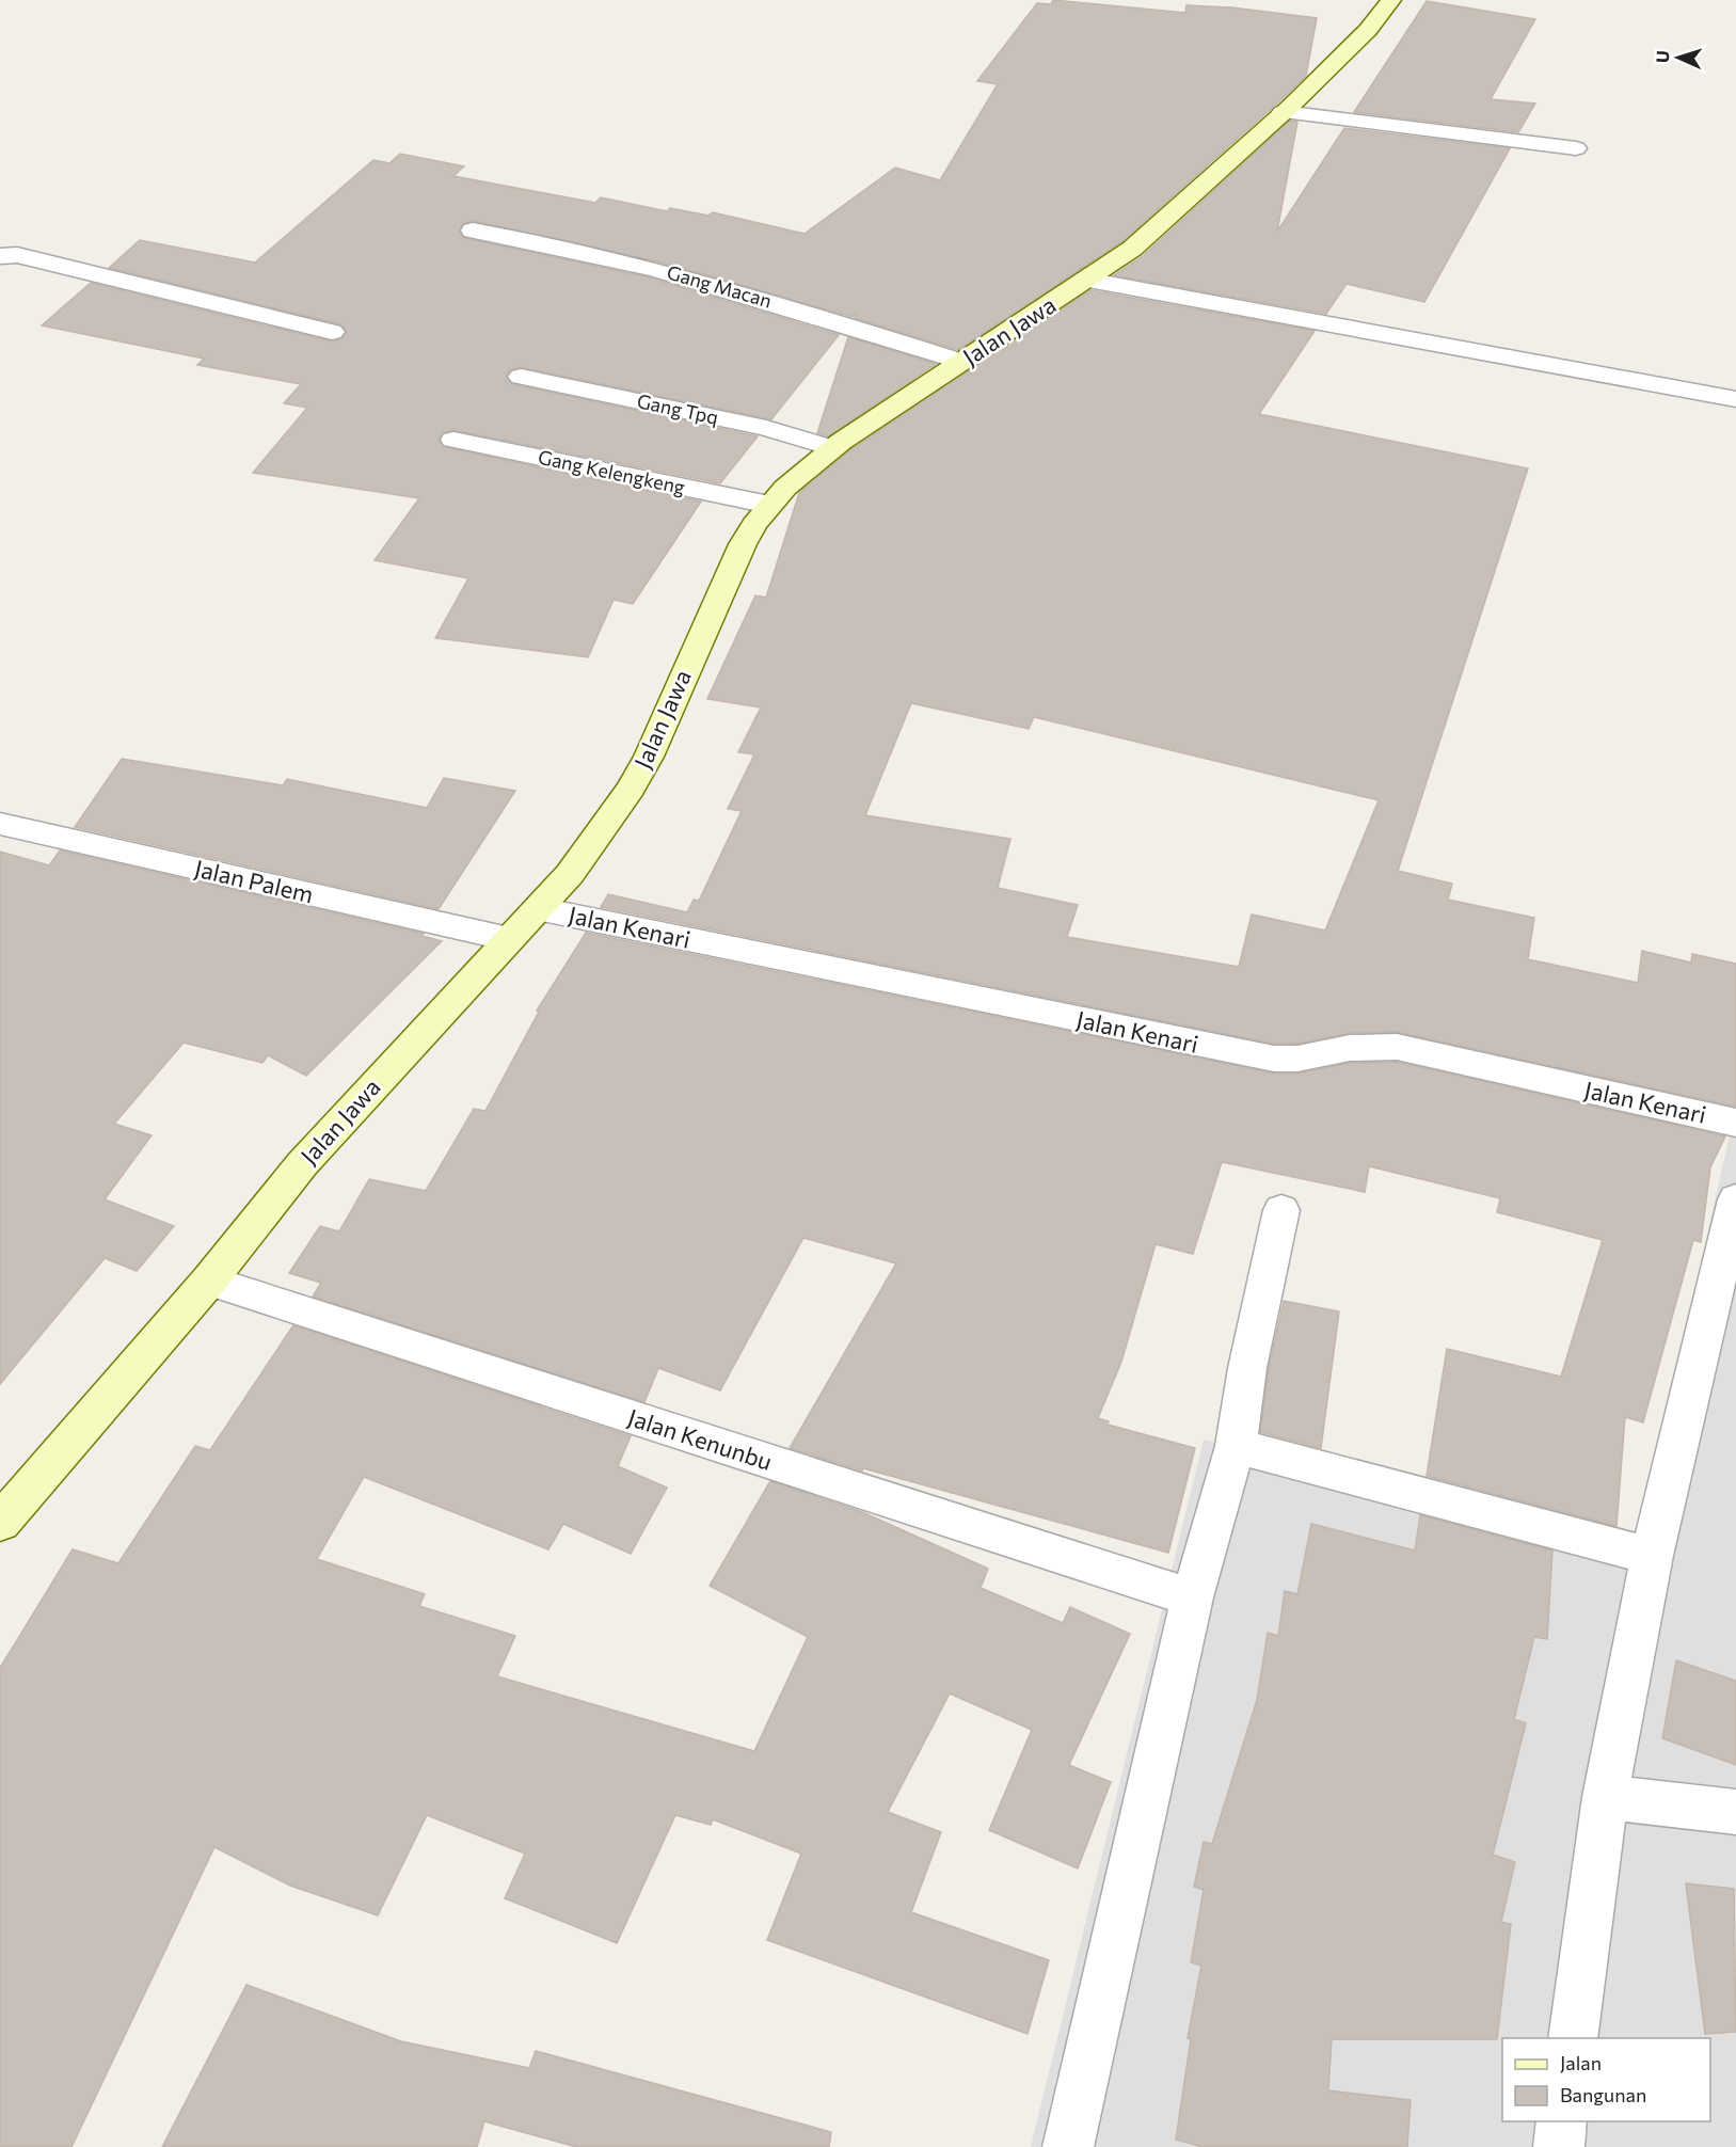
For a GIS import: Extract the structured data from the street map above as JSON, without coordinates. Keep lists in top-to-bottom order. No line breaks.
{"streets":{"street":["Gang Macan","Jalan Jawa","Gang Tpq","Gang Kelengkeng","Jalan Palem","Jalan Kenari","Jalan Kenunbu"]},"crossings":[["Gang Macan","Jalan Jawa"],["Jalan Jawa","Gang Tpq"],["Jalan Jawa","Gang Kelengkeng"],["Jalan Jawa","Jalan Palem"],["Jalan Jawa","Jalan Kenari"],["Jalan Jawa","Jalan Kenunbu"]],"legend":["Jalan","Bangunan"],"north":"left"}
